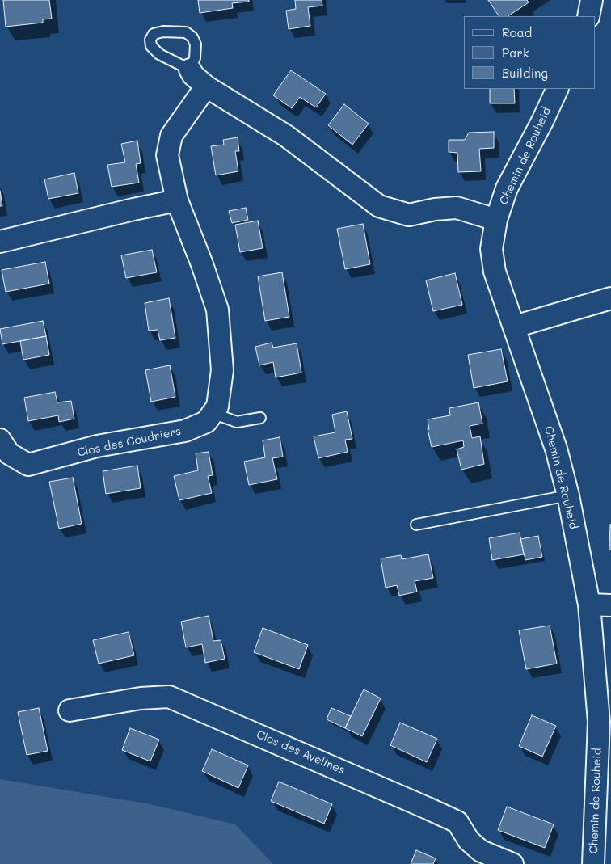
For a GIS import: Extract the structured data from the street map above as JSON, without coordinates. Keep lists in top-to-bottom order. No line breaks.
{"streets":{"street":["Chemin de Rouheid","Clos des Coudriers","Clos des Avelines"]},"legend":["Road","Park","Building"]}
